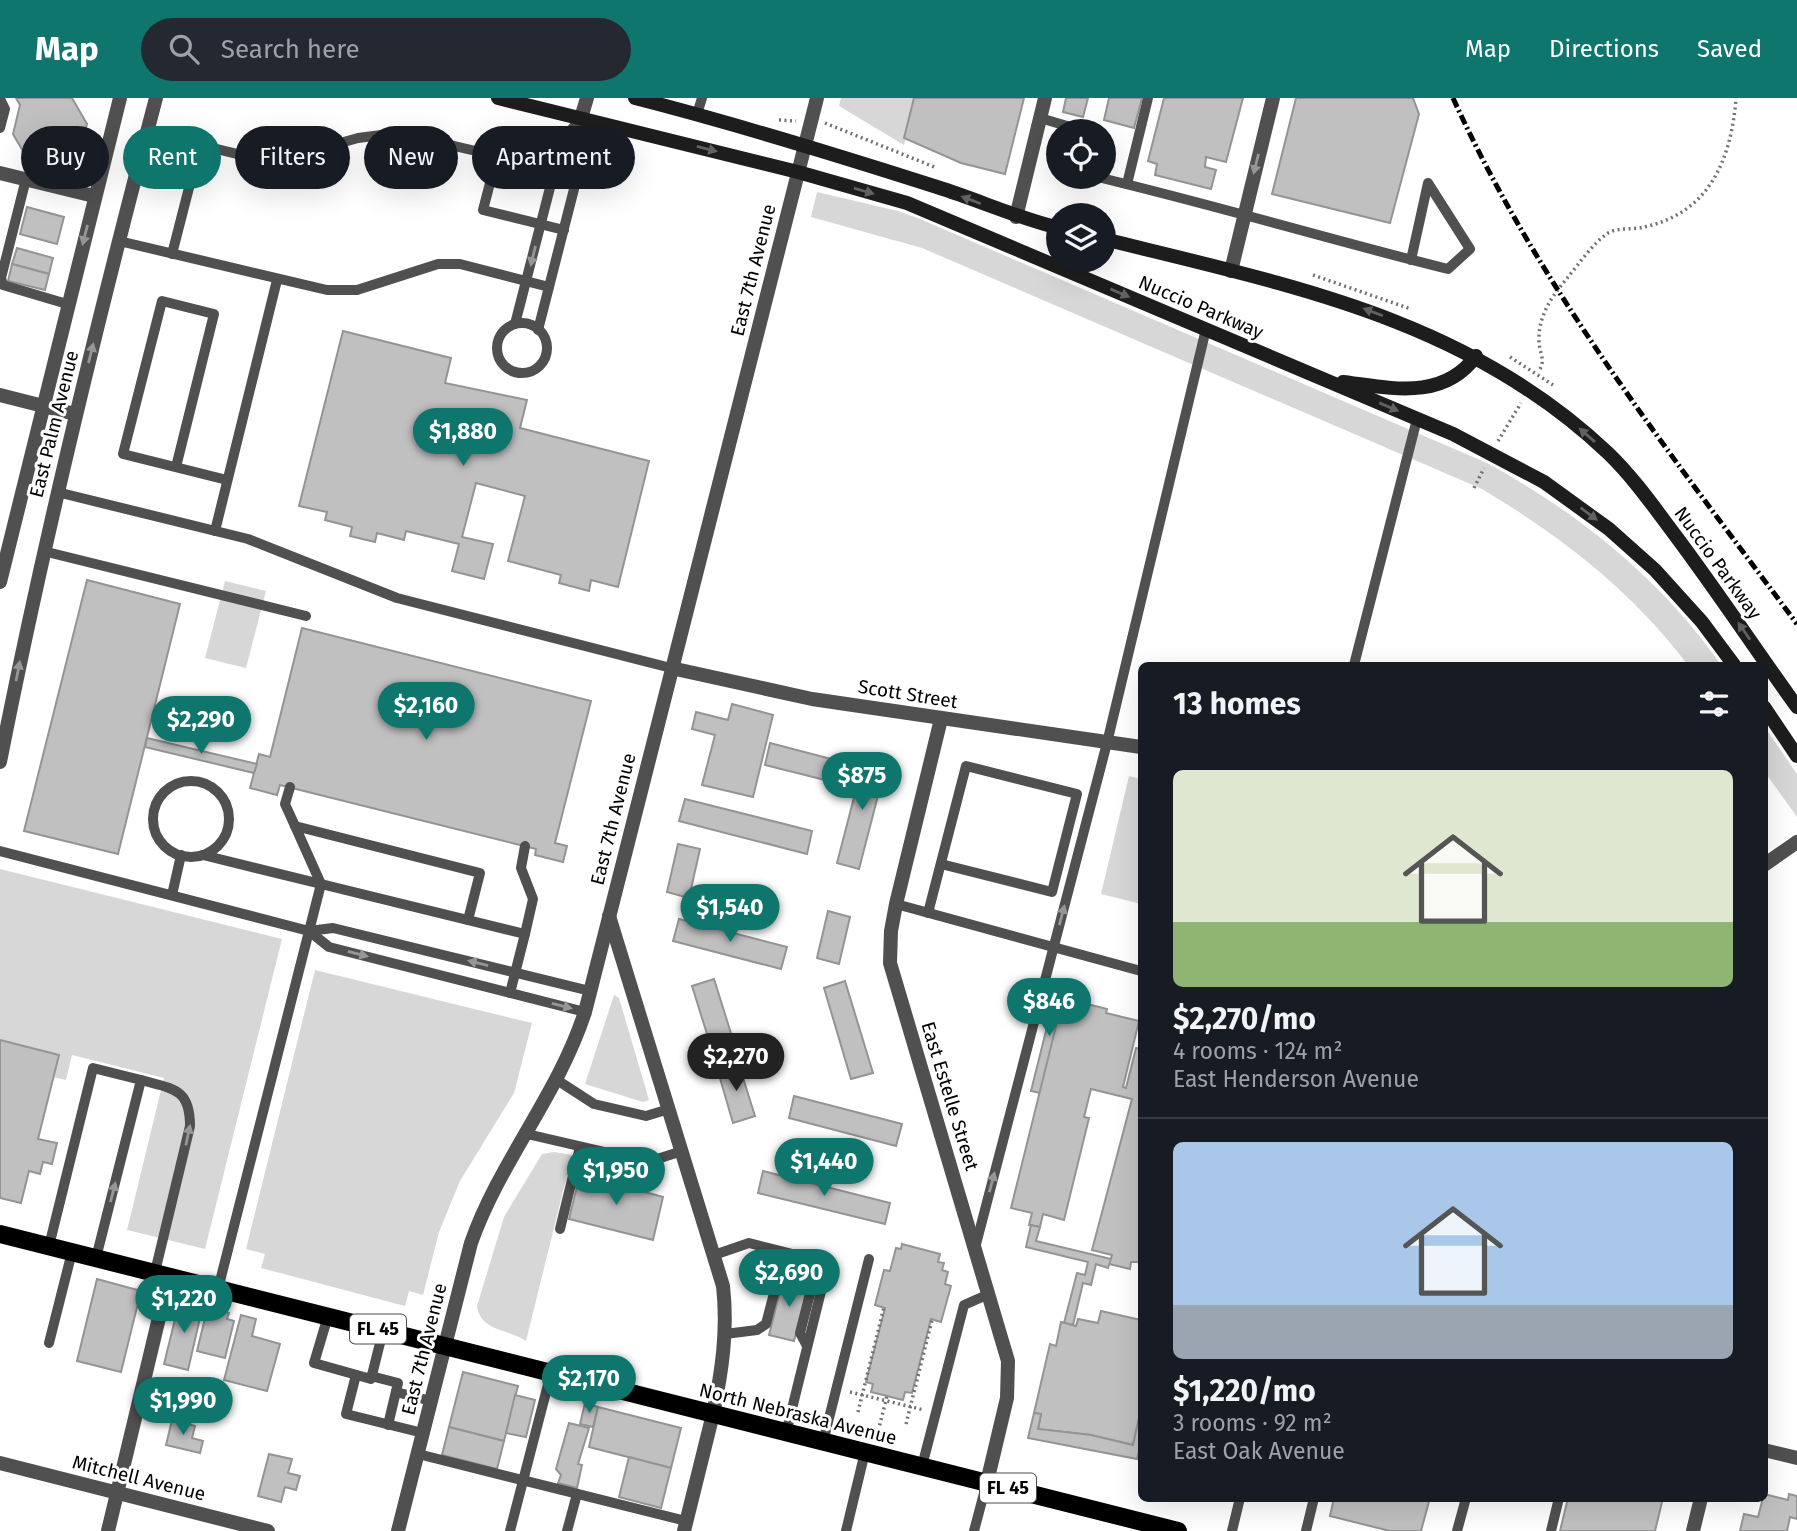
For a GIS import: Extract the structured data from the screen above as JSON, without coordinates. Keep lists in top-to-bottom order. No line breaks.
{"streets":{"main road":["Nuccio Parkway","FL 45","North Nebraska Avenue"],"street":["East 7th Avenue","East Palm Avenue","Scott Street","East Estelle Street","Mitchell Avenue"]},"crossings":[["East 7th Avenue","Nuccio Parkway"],["East 7th Avenue","Scott Street"],["East 7th Avenue","North Nebraska Avenue"],["Scott Street","East Estelle Street"],["East Estelle Street","North Nebraska Avenue"]],"page":{"header":"Map","search":"Search here","nav":["Map","Directions","Saved"],"chip":["Buy","Rent","Filters","New","Apartment"],"price":["$1,880","$2,160","$2,290","$875","$1,540","$846","$2,270","$1,440","$1,950","$2,690","$1,220","$2,170","$1,990"],"heading":"13 homes","list":[{"name":"$2,270/mo","note":"4 rooms · 124 m² · East Henderson Avenue"},{"name":"$1,220/mo","note":"3 rooms · 92 m² · East Oak Avenue"}]}}
